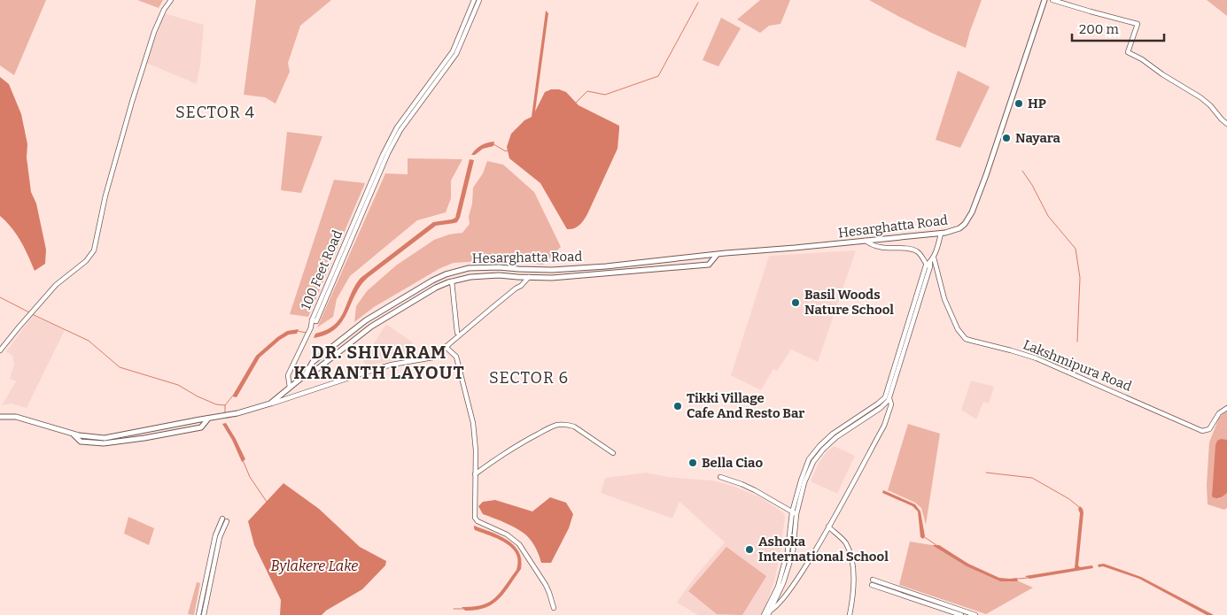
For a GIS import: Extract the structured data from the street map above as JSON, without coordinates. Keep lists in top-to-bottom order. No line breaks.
{"streets":{"main road":["Hesarghatta Road","100 Feet Road","Lakshmipura Road"]},"districts":["SECTOR 4","DR. SHIVARAM KARANTH LAYOUT","SECTOR 6"],"water":["Bylakere Lake"],"places":["HP","Nayara","Basil Woods Nature School","Tikki Village Cafe And Resto Bar","Bella Ciao","Ashoka International School"],"scale_bar":"200 m"}
